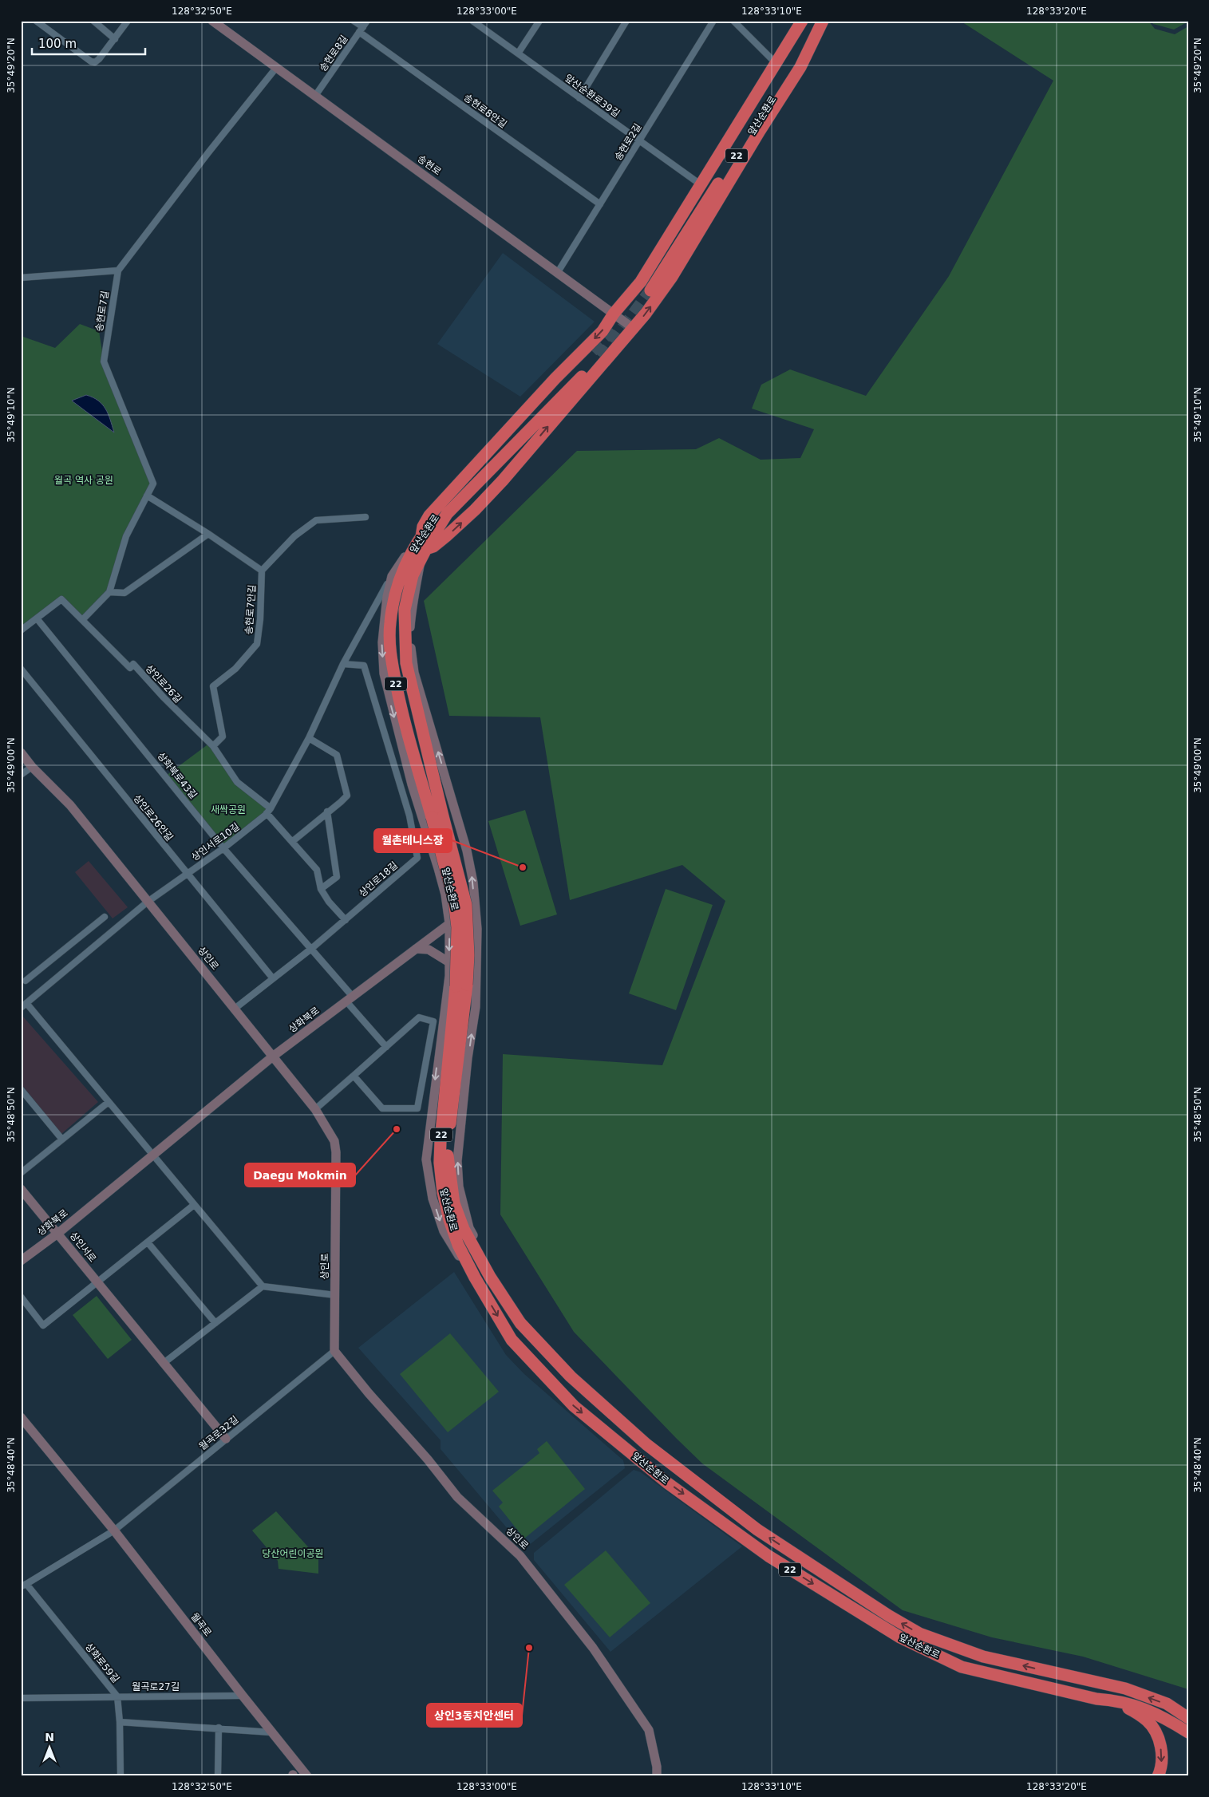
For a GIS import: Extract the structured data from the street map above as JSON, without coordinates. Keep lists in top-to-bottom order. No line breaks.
{"streets":{"highway":["앞산순환로","22"],"main road":["송현로","상인로","상화북로","상인서로","월곡로"],"street":["송현로8길","앞산순환로39길","송현로8안길","송현로2길","송현로7길","송현로7안길","상인로26길","상화북로43길","상인로26안길","상인서로10길","상인로18길","월곡로32길","상화로59길","월곡로27길"]},"crossings":[["송현로8길","송현로8안길"],["송현로8길","송현로"],["앞산순환로39길","송현로2길"],["송현로8안길","송현로2길"],["송현로2길","송현로"],["송현로","송현로7길"],["송현로7길","송현로7안길"],["송현로7길","상인로26길"],["송현로7안길","상인로26길"],["상인로26길","상화북로43길"],["상인로26길","상인서로10길"],["상인로26길","상인로18길"],["상화북로43길","상인서로10길"],["상화북로43길","상인로18길"],["상화북로43길","상화북로"],["상인로26안길","상인서로10길"],["상인로26안길","상인로18길"],["상인서로10길","상인로18길"],["상인서로10길","상인로"],["상인로18길","상인로"],["상인로","상화북로"],["상인로","월곡로32길"],["상화북로","상인서로"],["상인서로","월곡로32길"],["월곡로32길","월곡로"],["월곡로","월곡로27길"],["상화로59길","월곡로27길"]],"parks":["월곡 역사 공원","새싹공원","당산어린이공원"],"places":["월촌테니스장","Daegu Mokmin","상인3동치안센터"],"scale_bar":"100 m","north":"top","coordinates":["128°32'50\"E","128°33'00\"E","128°33'10\"E","128°33'20\"E","35°49'20\"N","35°49'10\"N","35°49'00\"N","35°48'50\"N","35°48'40\"N"]}
